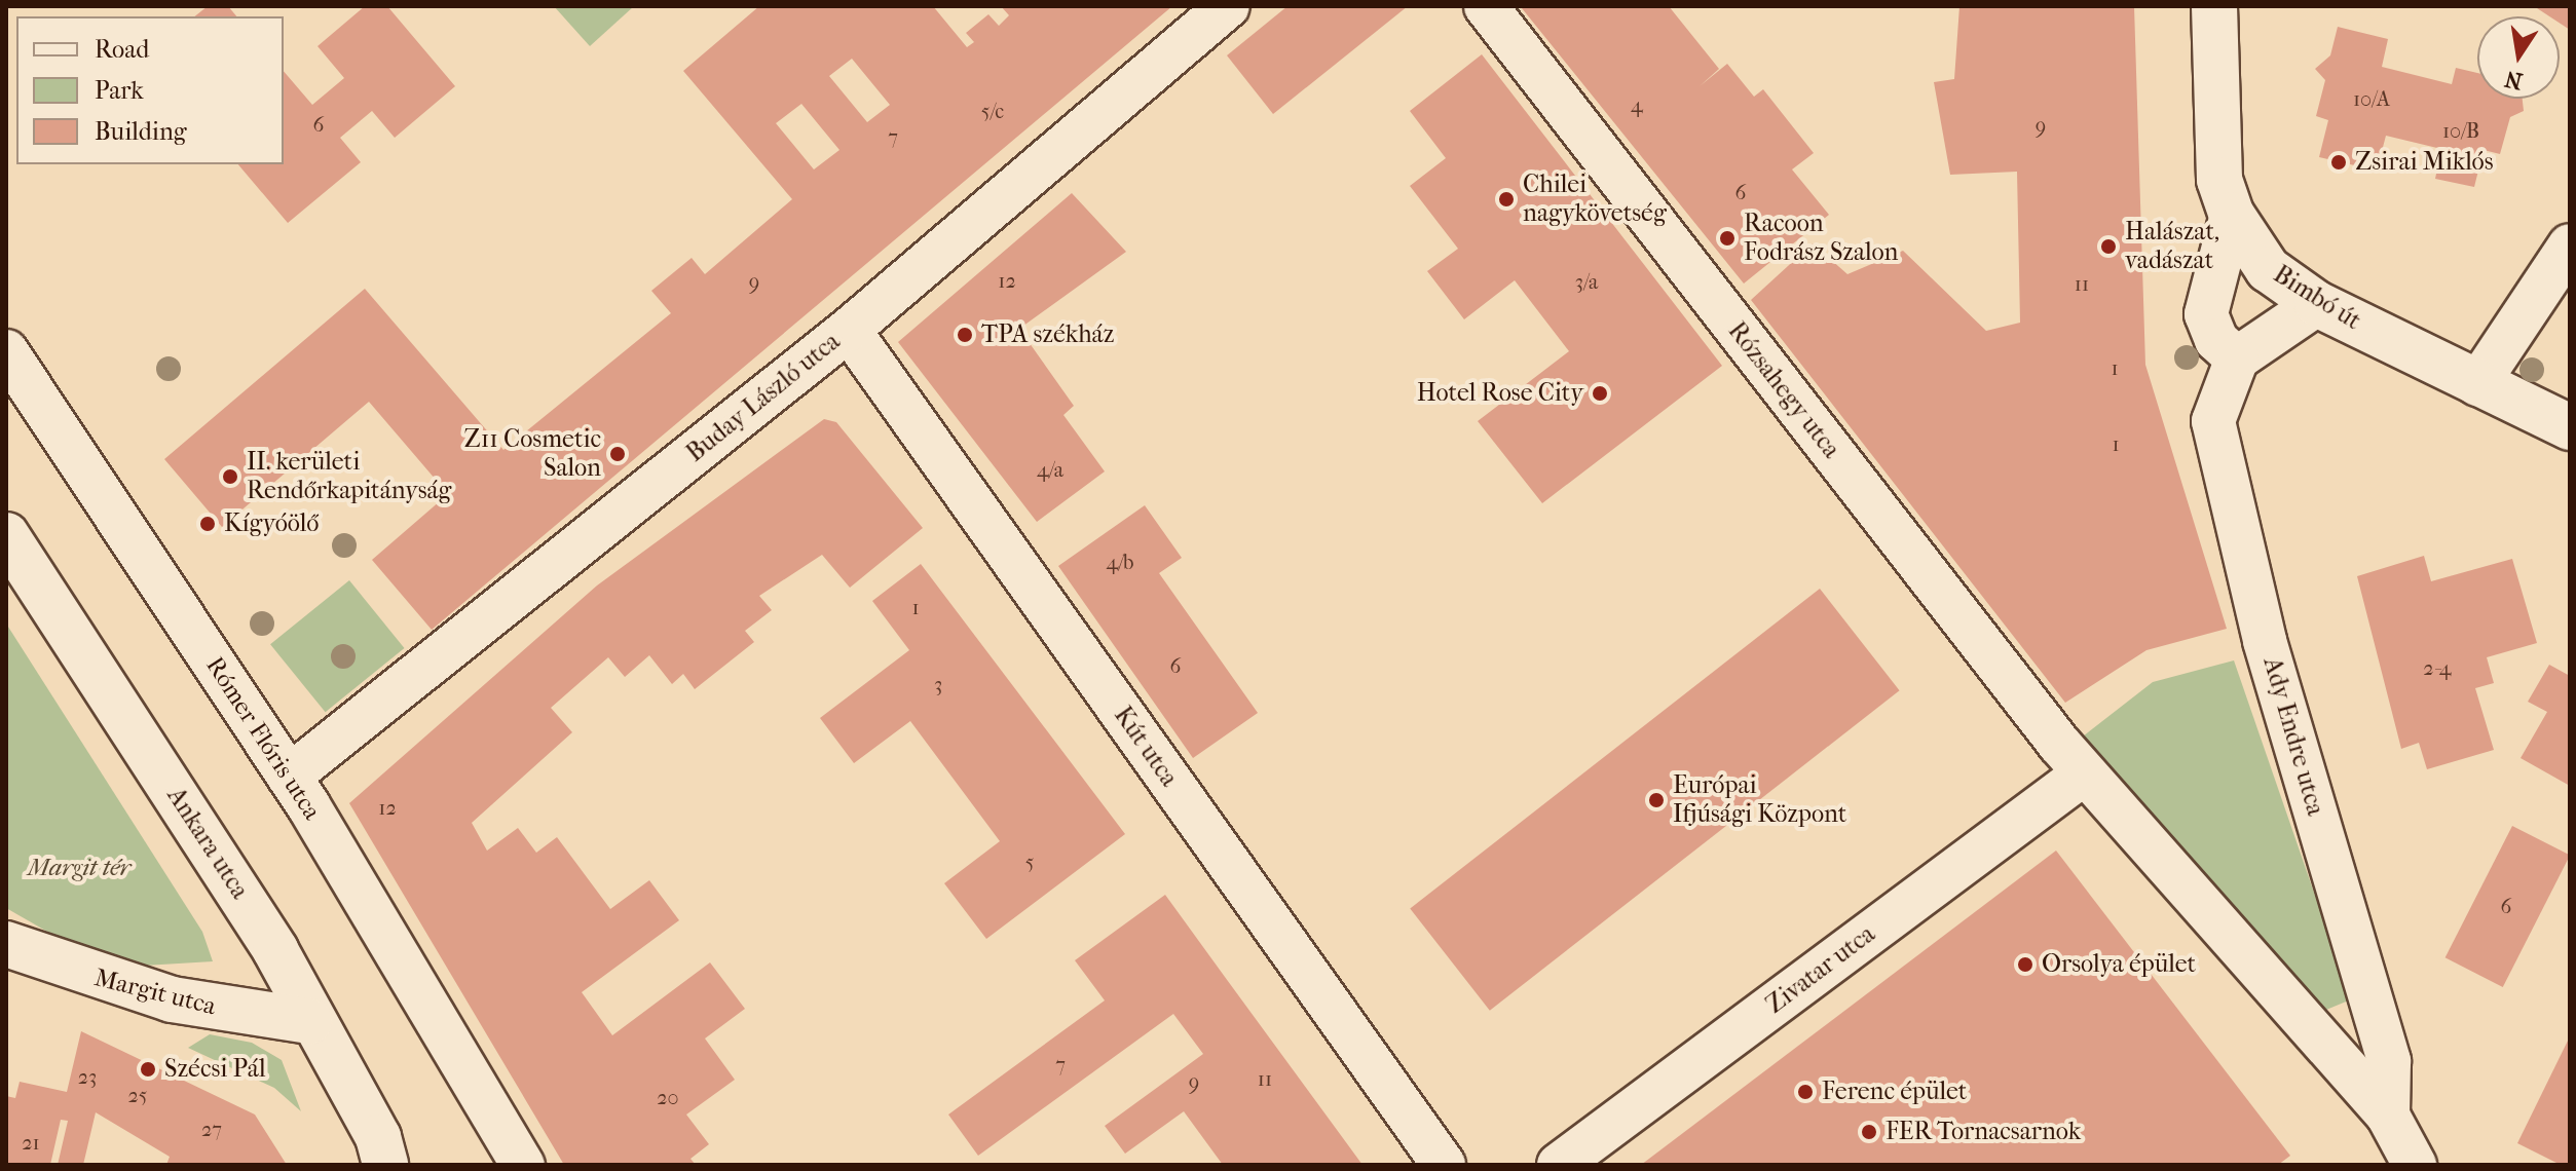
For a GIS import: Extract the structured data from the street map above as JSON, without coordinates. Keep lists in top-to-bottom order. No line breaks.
{"streets":{"street":["Bimbó út","Rózsahegy utca","Buday László utca","Ady Endre utca","Rómer Flóris utca","Kút utca","Ankara utca","Zivatar utca","Margit utca"]},"crossings":[["Rózsahegy utca","Ady Endre utca"],["Rózsahegy utca","Zivatar utca"],["Buday László utca","Rómer Flóris utca"],["Buday László utca","Kút utca"],["Ady Endre utca","Zivatar utca"],["Ankara utca","Margit utca"]],"parks":["Margit tér"],"places":["Zsirai Miklós","Chilei nagykövetség","Racoon Fodrász Szalon","Halászat, vadászat","TPA székház","Hotel Rose City","Z11 Cosmetic Salon","II. kerületi Rendőrkapitányság","Kígyóölő","Európai Ifjúsági Központ","Orsolya épület","Szécsi Pál","Ferenc épület","FER Tornacsarnok"],"house_numbers":["10/A","4","5/c","6","9","10/B","7","6","12","3/a","9","11","1","1","4/a","4/b","1","6","2-4","3","12","5","6","7","23","11","9","25","20","27","21"],"legend":["Road","Park","Building"],"north":"bottom"}
